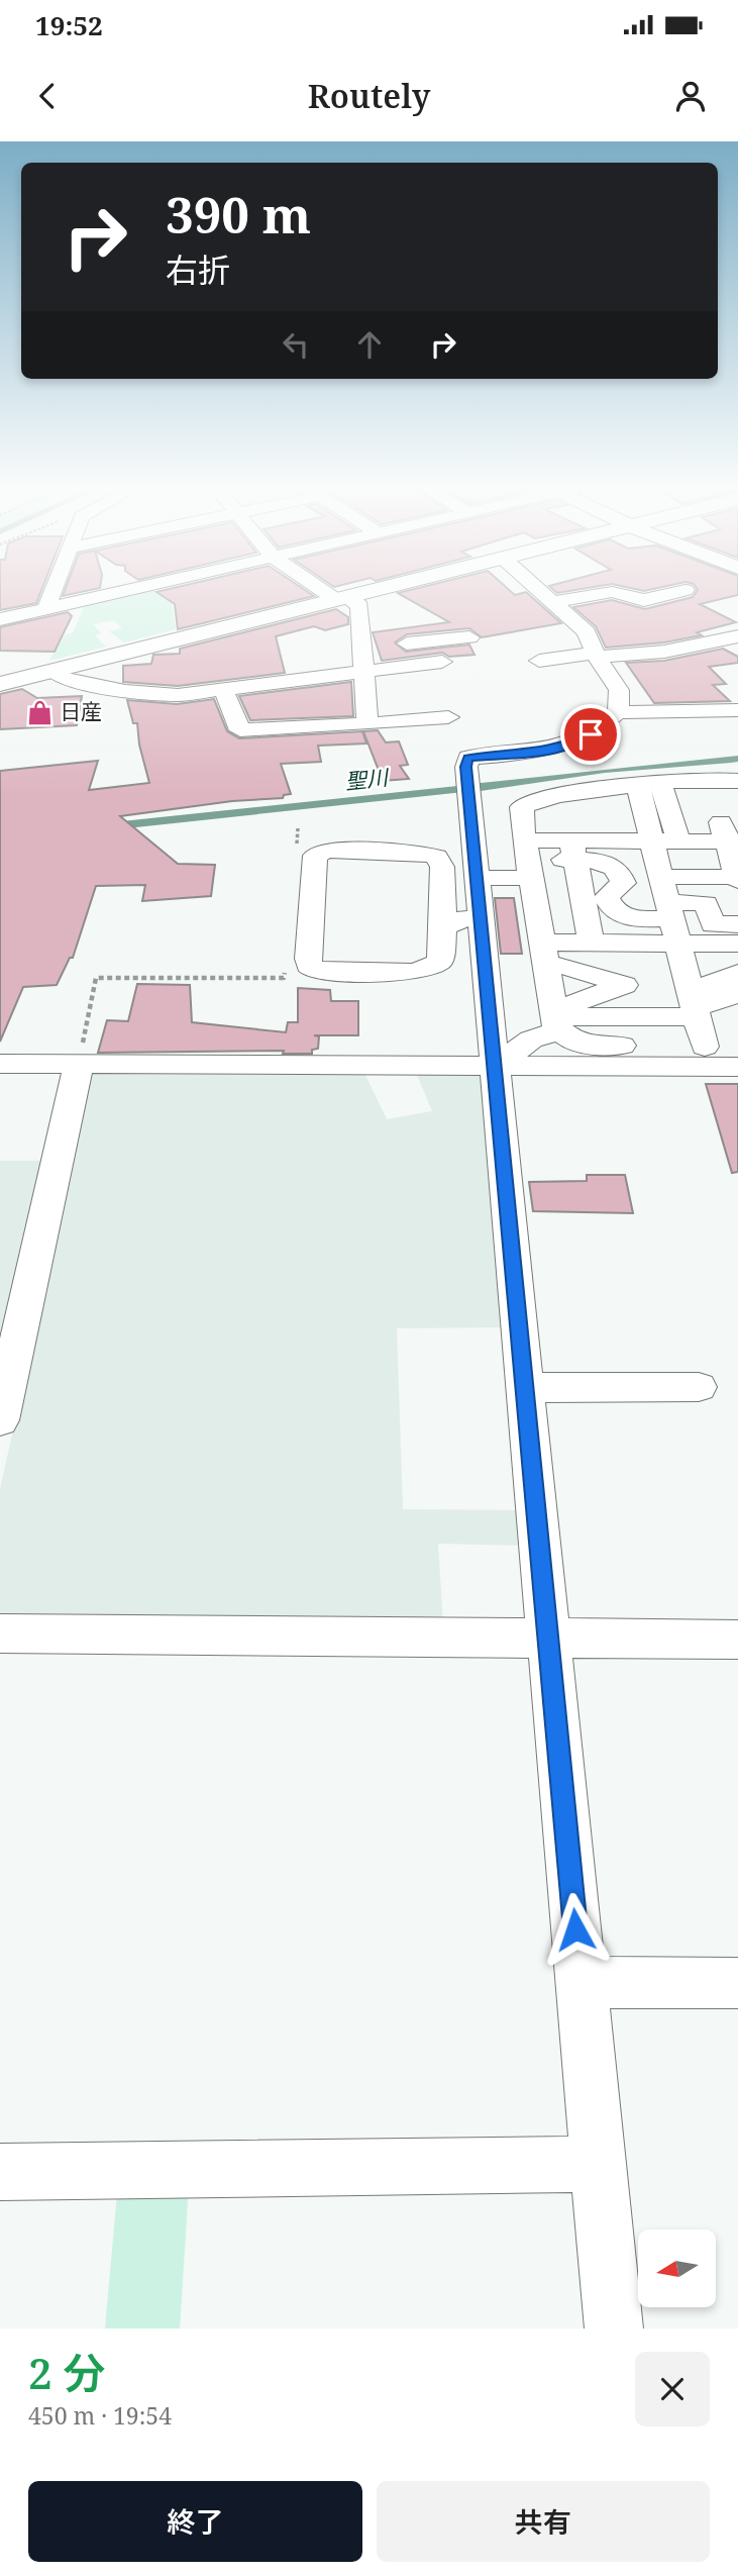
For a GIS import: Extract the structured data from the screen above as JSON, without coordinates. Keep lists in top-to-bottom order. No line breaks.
{"water":["聖川"],"places":{"shop":["日産"]},"north":"left","page":{"status":"19:52","header":"Routely","turn":["390 m","右折"],"heading":["2 分","450 m · 19:54"],"buttons":["終了","共有"]}}
